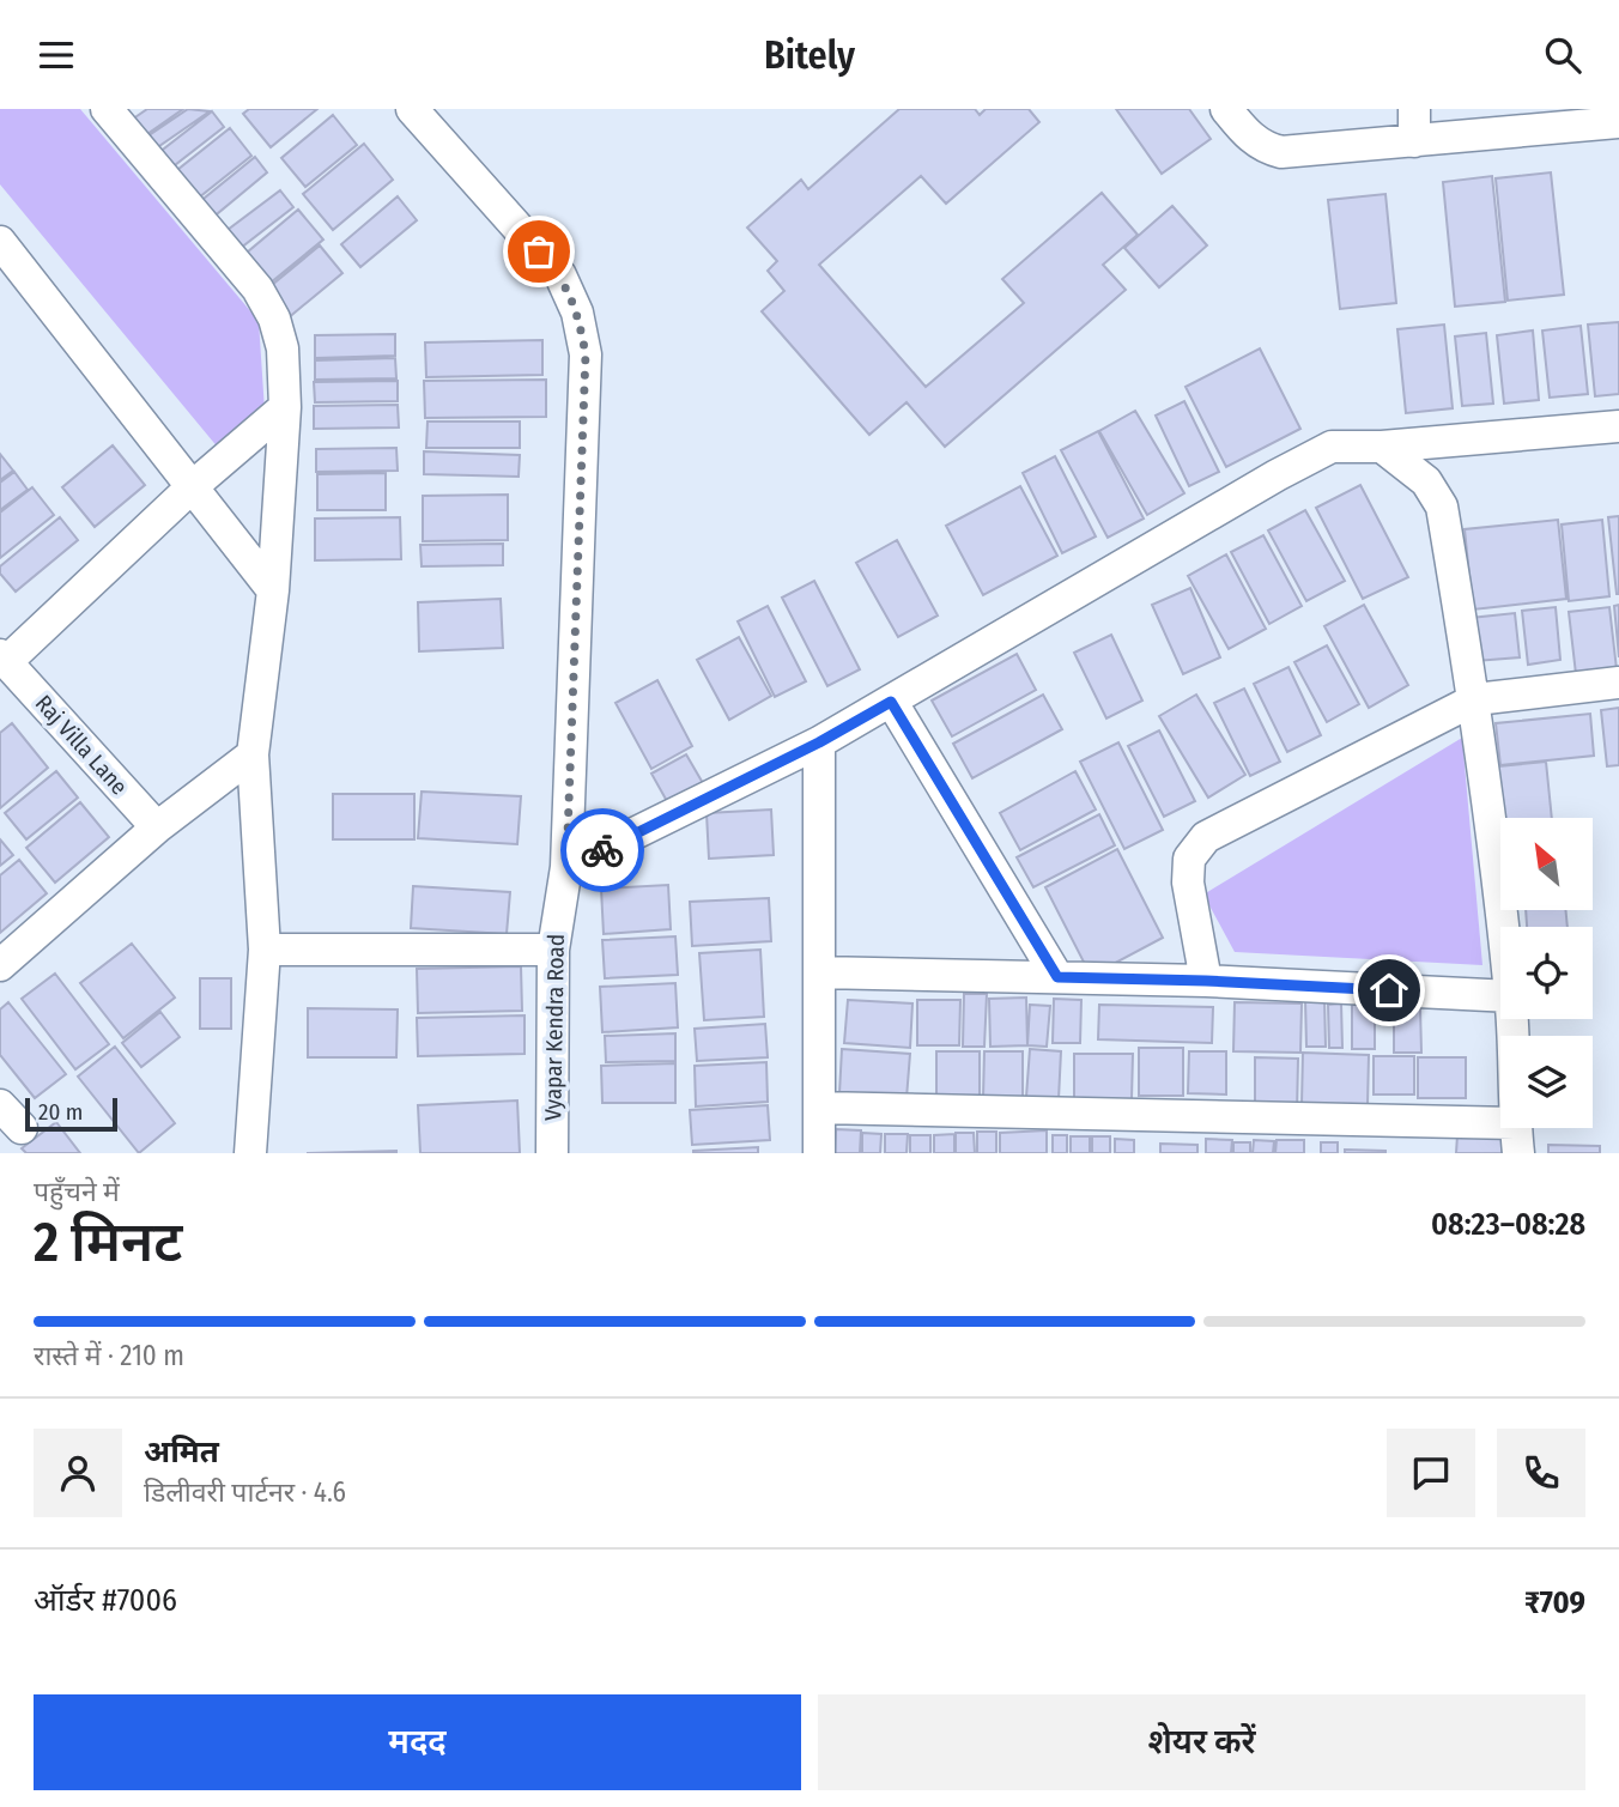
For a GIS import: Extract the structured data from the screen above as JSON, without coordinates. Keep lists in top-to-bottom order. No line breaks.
{"streets":{"street":["Raj Villa Lane","Vyapar Kendra Road"]},"scale_bar":"20 m","north":"top left","page":{"header":"Bitely","scale":"20 m","heading":["2 मिनट","पहुँचने में","08:23–08:28"],"panel":["अमित","डिलीवरी पार्टनर · 4.6","ऑर्डर #7006","₹709"],"bar":"रास्ते में · 210 m","buttons":["मदद","शेयर करें"]}}
